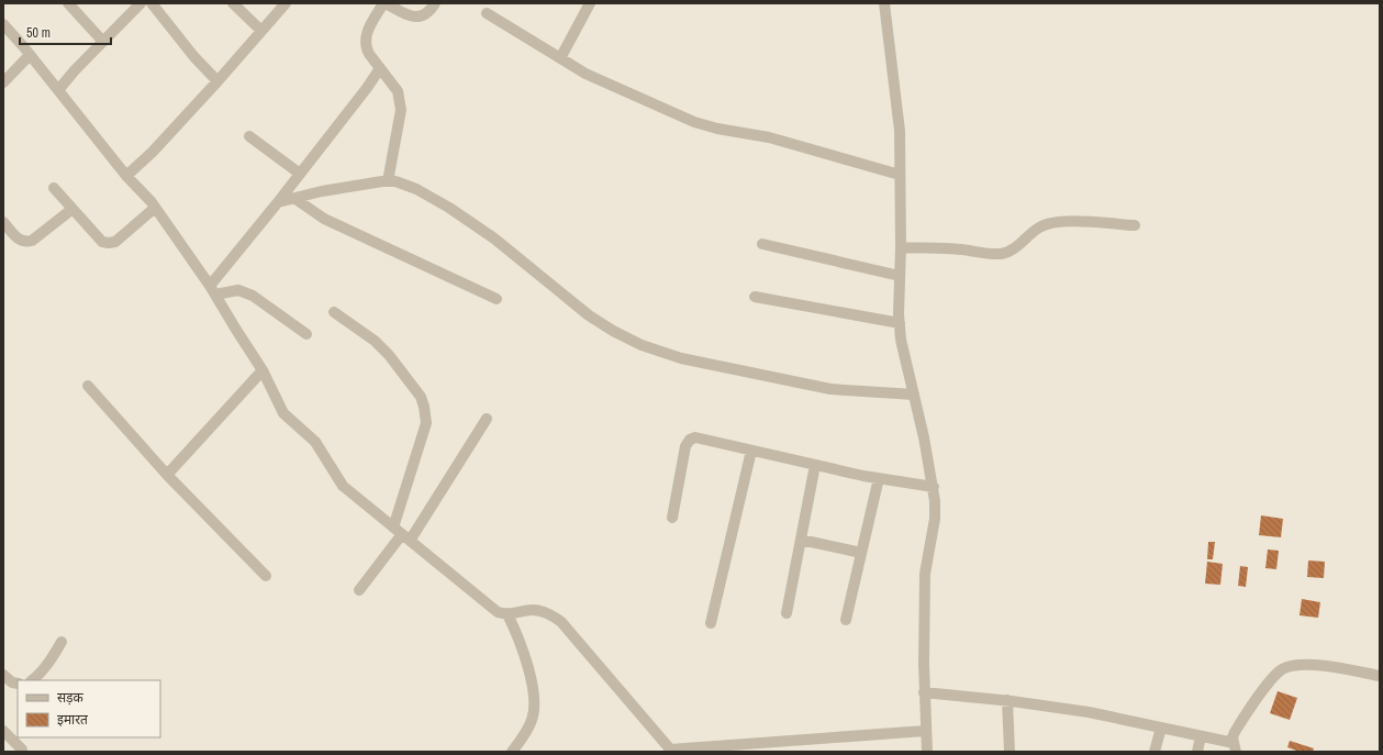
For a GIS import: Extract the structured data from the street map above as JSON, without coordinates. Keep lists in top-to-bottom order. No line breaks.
{"legend":["सड़क","इमारत"],"scale_bar":"50 m"}
